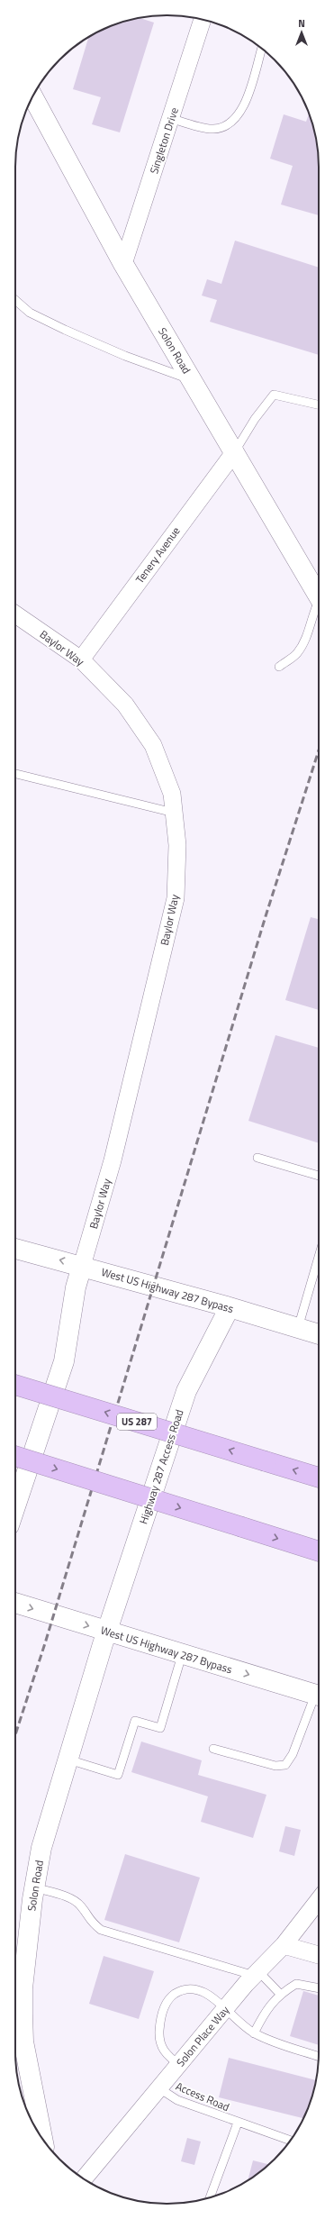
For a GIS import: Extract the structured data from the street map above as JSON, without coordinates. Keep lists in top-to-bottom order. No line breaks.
{"streets":{"highway":["US 287"],"main road":["Solon Road","West US Highway 287 Bypass","Highway 287 Access Road"],"street":["Singleton Drive","Tenery Avenue","Baylor Way","Solon Place Way"],"lane":["Access Road"]},"crossings":[["Singleton Drive","Solon Road"],["Solon Road","Tenery Avenue"],["Solon Road","West US Highway 287 Bypass"],["Solon Road","Highway 287 Access Road"],["Tenery Avenue","Baylor Way"],["Baylor Way","West US Highway 287 Bypass"],["West US Highway 287 Bypass","Highway 287 Access Road"],["Solon Place Way","Access Road"]],"north":"top"}
